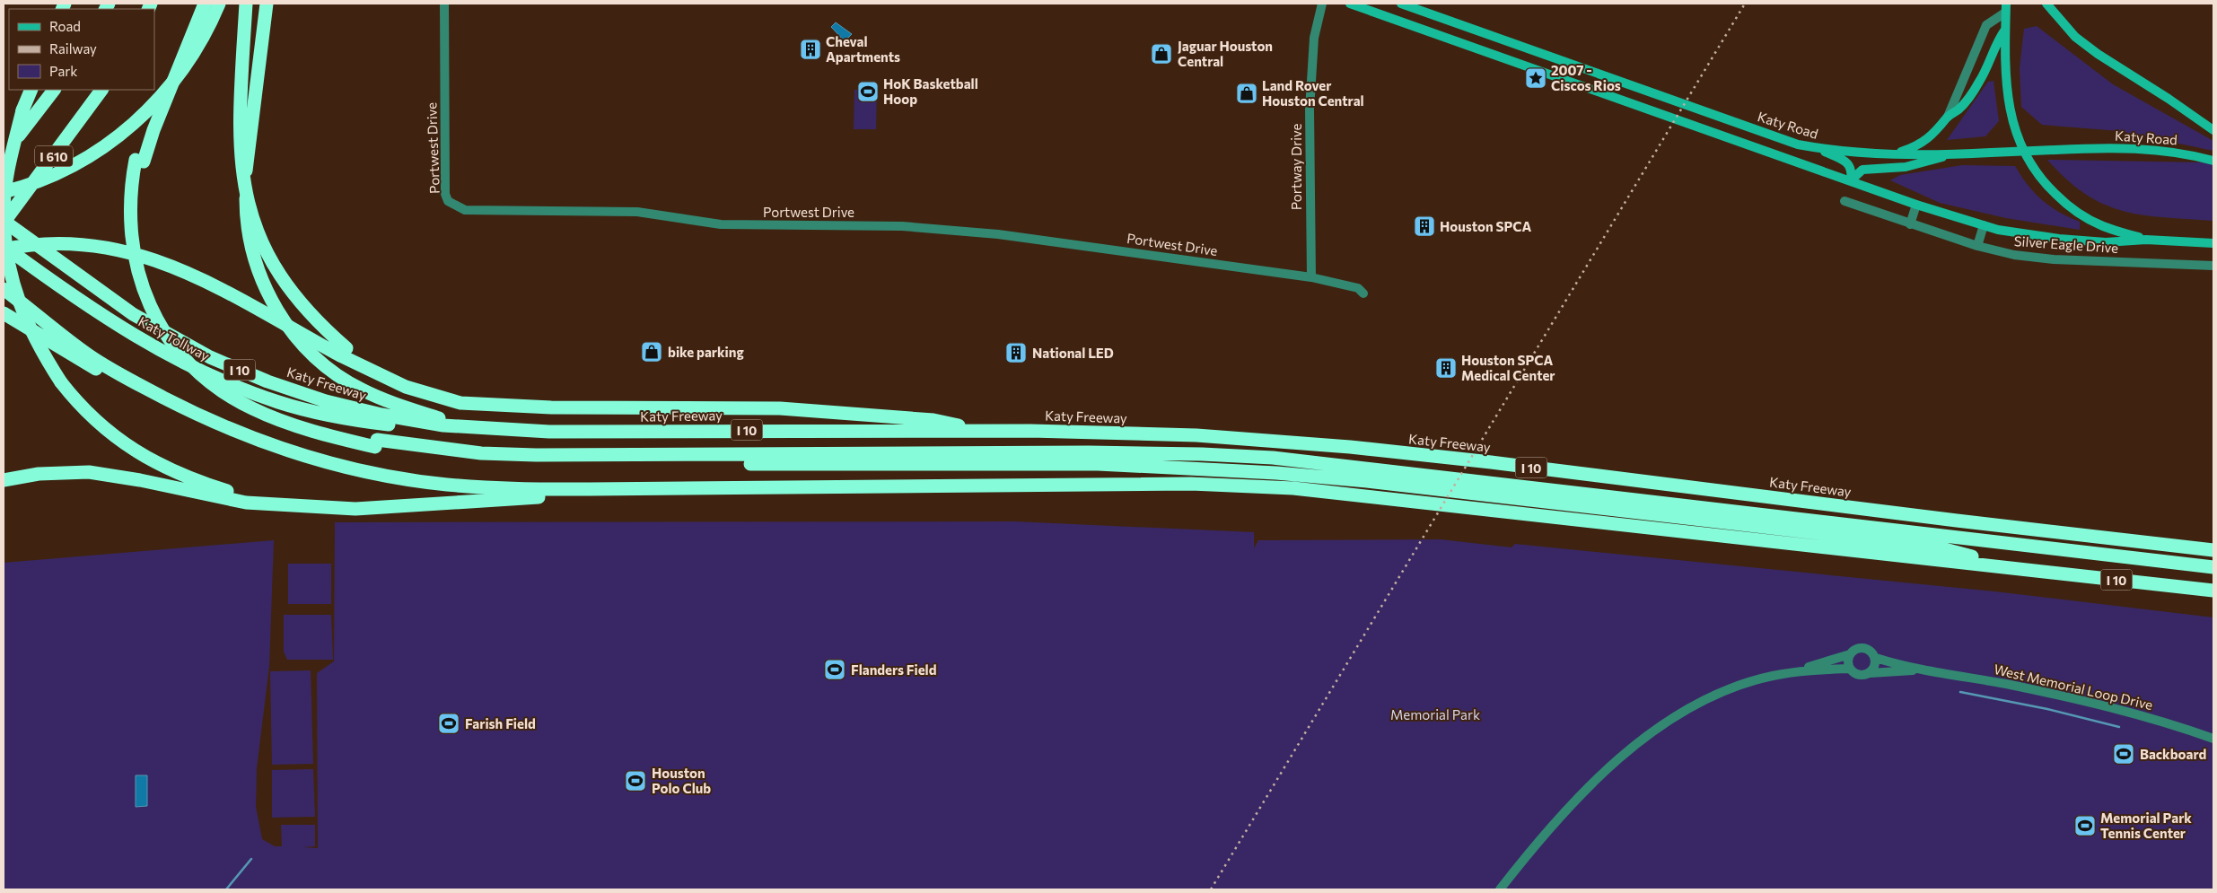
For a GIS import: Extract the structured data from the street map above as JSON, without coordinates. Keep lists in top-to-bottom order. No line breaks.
{"streets":{"highway":["I 610","Katy Tollway","I 10","Katy Freeway"],"main road":["Katy Road"],"street":["Portwest Drive","Portway Drive","Silver Eagle Drive","West Memorial Loop Drive"]},"crossings":[["Portwest Drive","Portway Drive"],["I 610","Katy Freeway"],["Katy Tollway","Katy Freeway"]],"parks":["Memorial Park"],"places":{"building":["Cheval Apartments","Houston SPCA","National LED","Houston SPCA Medical Center"],"shop":["Jaguar Houston Central","Land Rover Houston Central","bike parking"],"place":["2007 - Ciscos Rios"],"sports":["HoK Basketball Hoop","Flanders Field","Farish Field","Backboard","Houston Polo Club","Memorial Park Tennis Center"]},"legend":["Road","Railway","Park"]}
